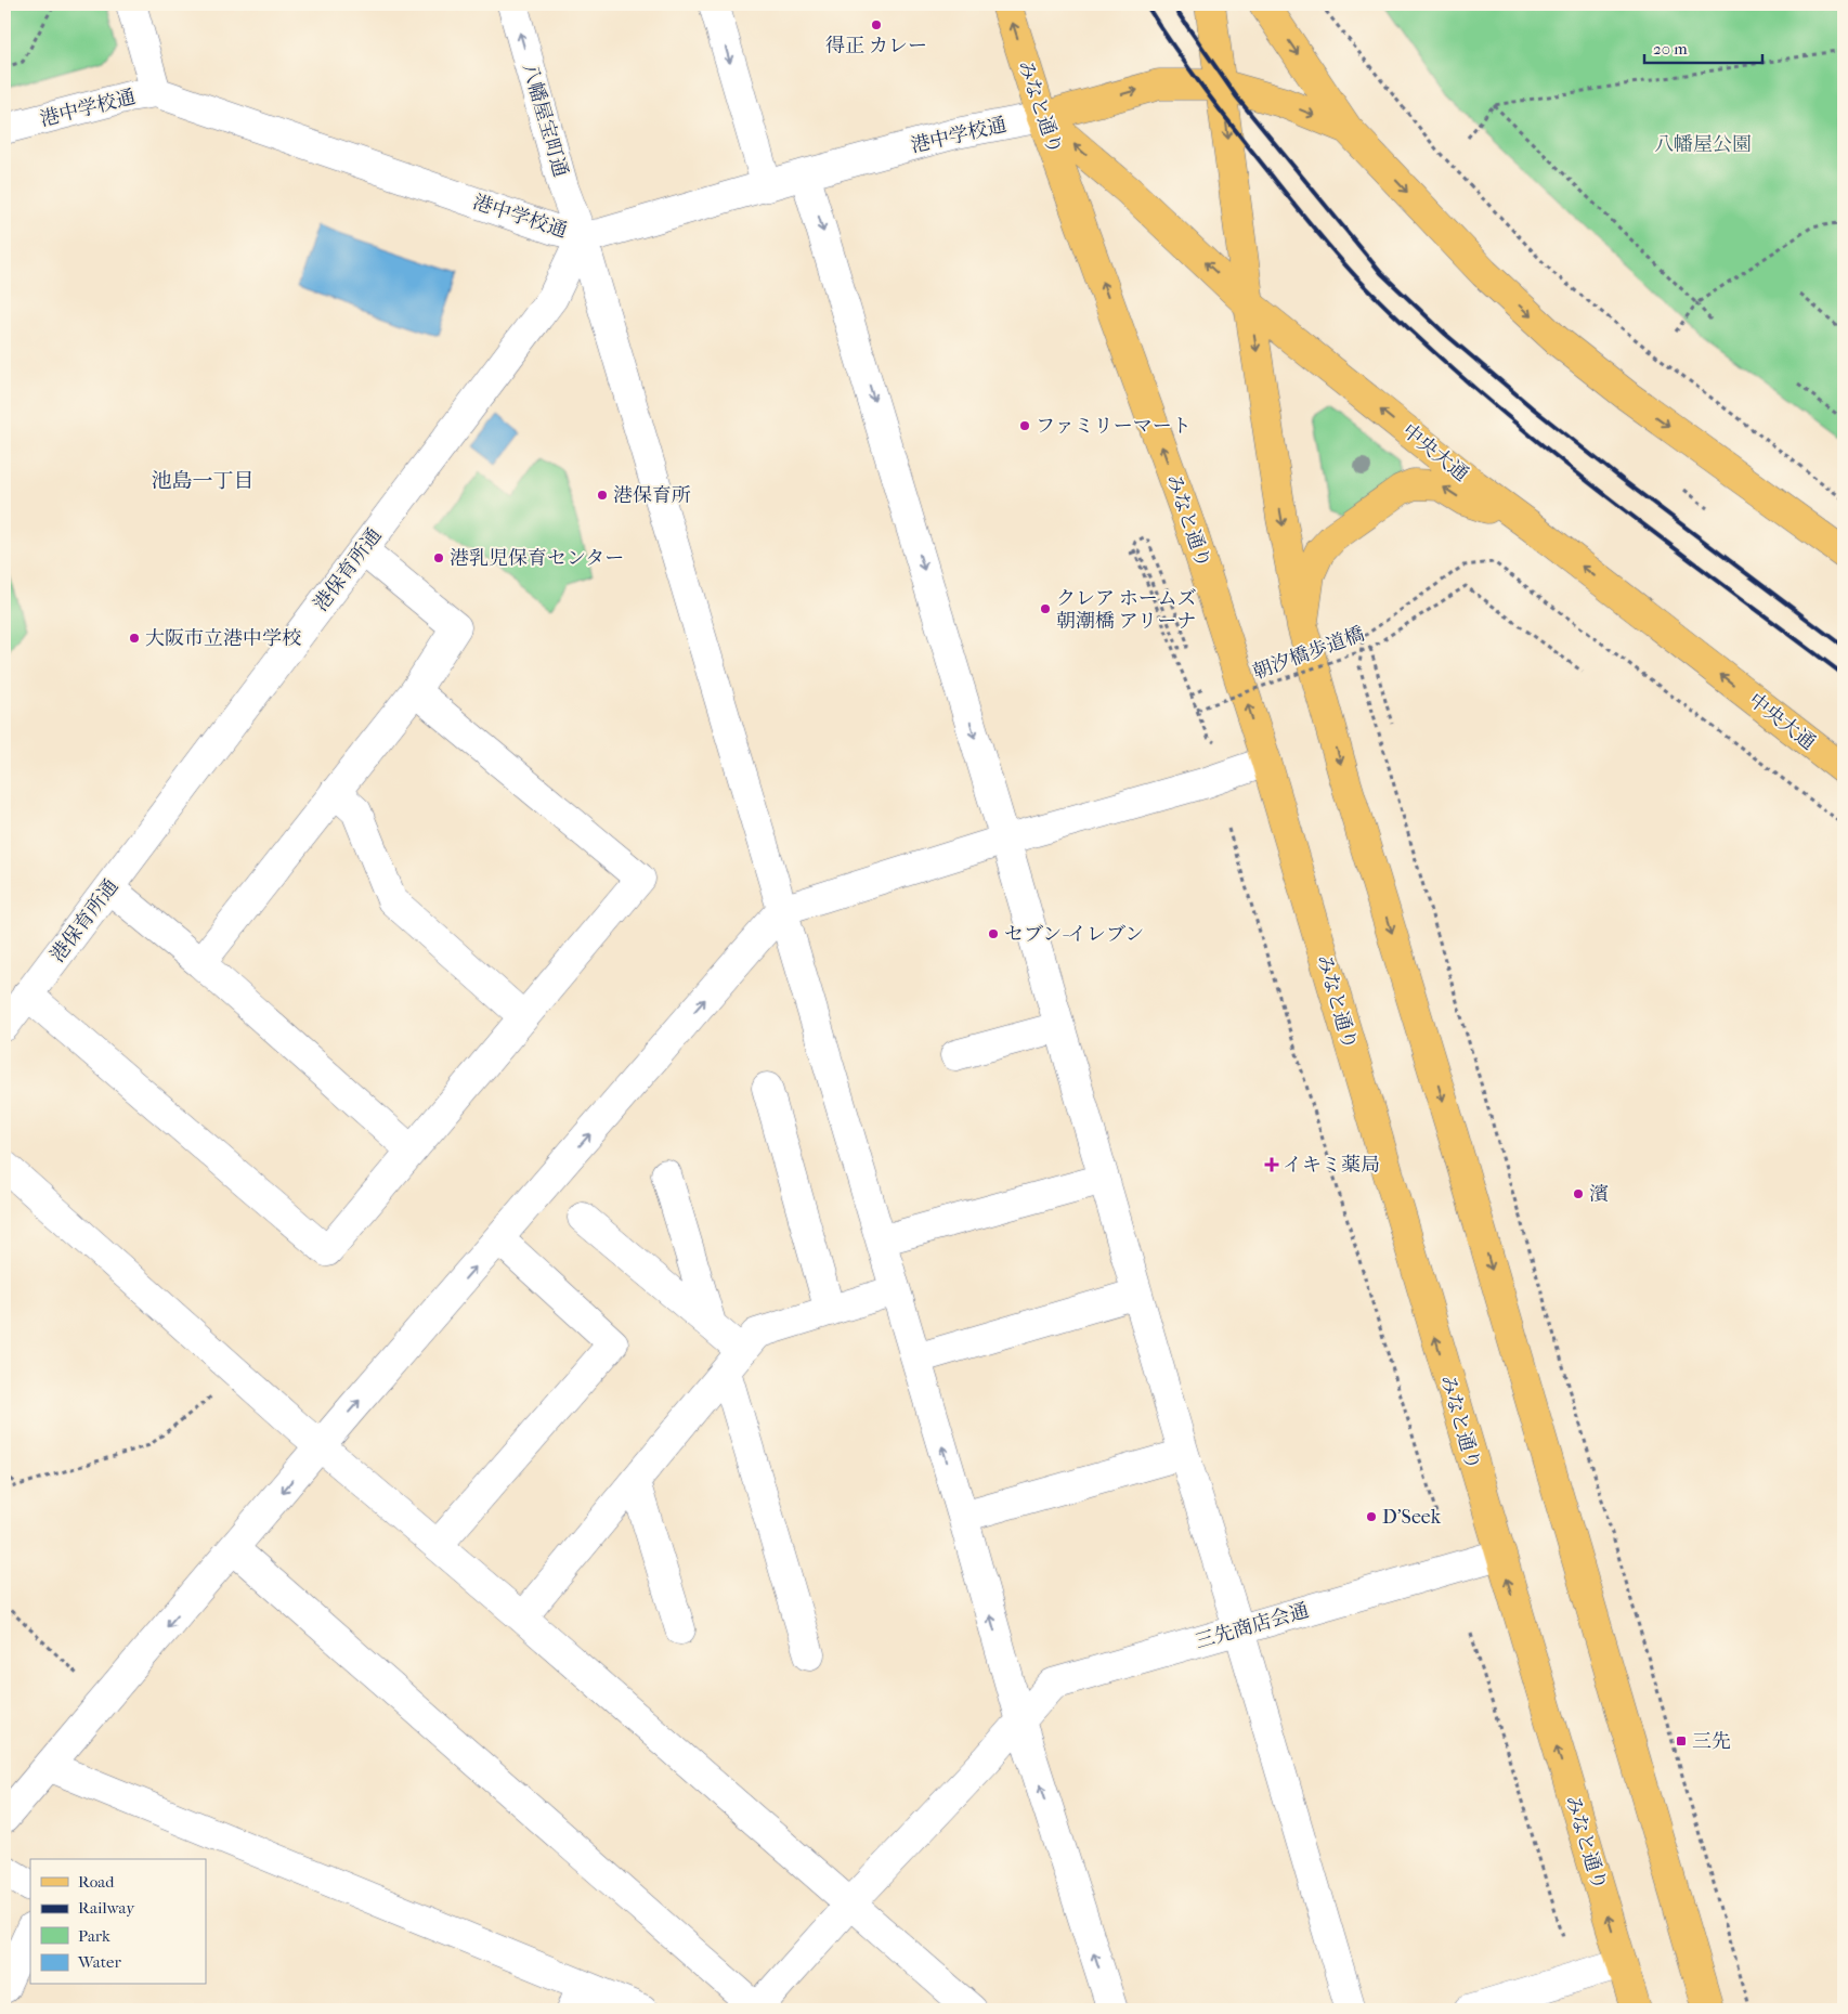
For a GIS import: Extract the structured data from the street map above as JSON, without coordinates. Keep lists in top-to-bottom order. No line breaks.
{"streets":{"main road":["みなと通り","中央大通"],"street":["港中学校通","八幡屋宝町通","港保育所通","三先商店会通"],"path":["朝汐橋歩道橋"]},"crossings":[["みなと通り","港中学校通"],["みなと通り","中央大通"],["みなと通り","三先商店会通"],["港中学校通","八幡屋宝町通"],["港中学校通","中央大通"],["港中学校通","港保育所通"],["八幡屋宝町通","港保育所通"],["八幡屋宝町通","三先商店会通"]],"districts":["池島一丁目"],"parks":["八幡屋公園"],"places":{"other":["得正 カレー","ファミリーマート","港保育所","港乳児保育センター","クレア ホームズ 朝潮橋 アリーナ","大阪市立港中学校","セブン-イレブン","濱","D'Seek"],"health":["イキミ薬局"],"transit":["三先"]},"legend":["Road","Railway","Park","Water"],"scale_bar":"20 m"}
